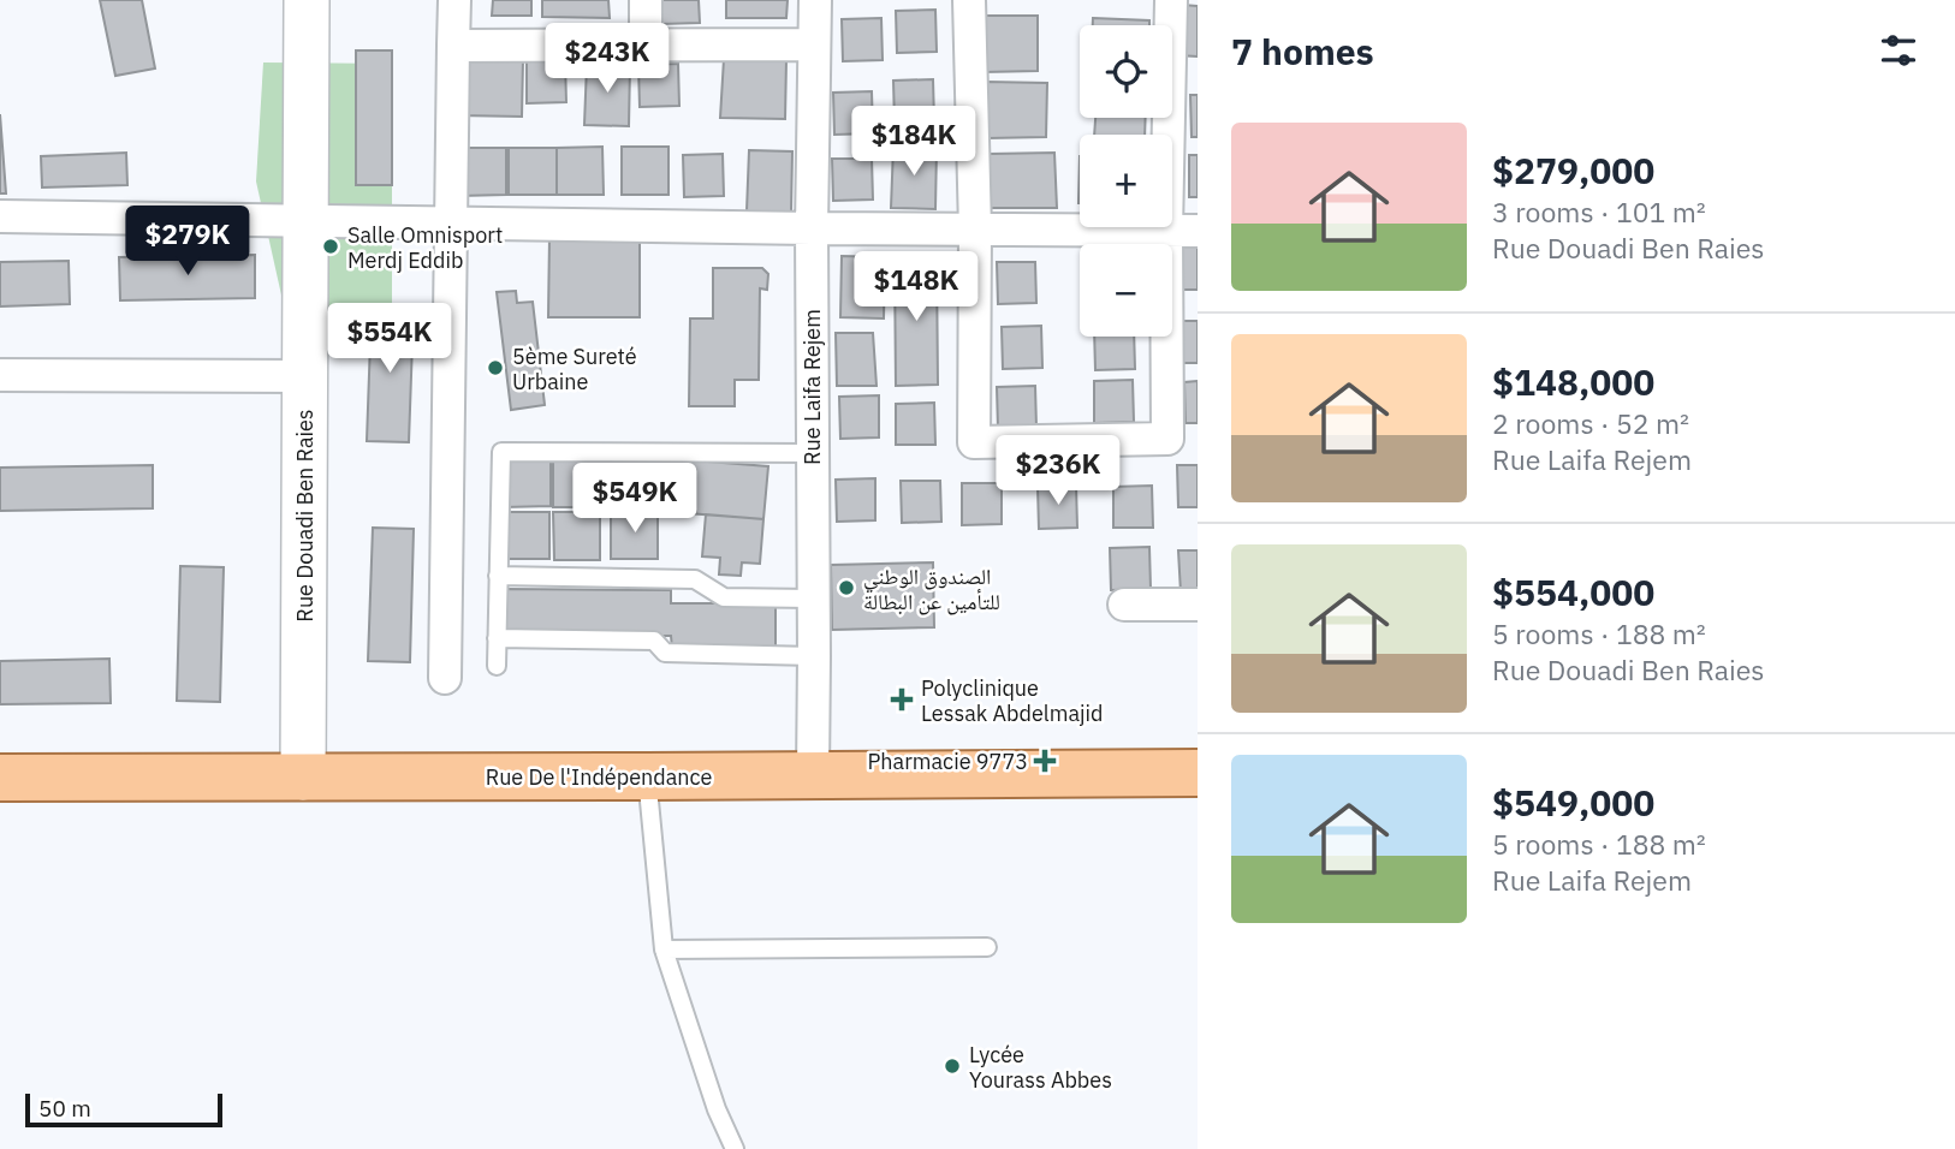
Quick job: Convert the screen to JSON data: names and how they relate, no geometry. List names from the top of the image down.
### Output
{
  "streets": {
    "main road": ["Rue De l'Indépendance"],
    "street": ["Rue Laifa Rejem", "Rue Douadi Ben Raies"]
  },
  "crossings": [
    ["Rue Laifa Rejem", "Rue De l'Indépendance"],
    ["Rue Douadi Ben Raies", "Rue De l'Indépendance"]
  ],
  "places": {
    "other": [
      "Salle Omnisport Merdj Eddib",
      "5ème Sureté Urbaine",
      "الصندوق الوطني للتأمين عن البطالة",
      "Lycée Yourass Abbes"
    ],
    "health": ["Polyclinique Lessak Abdelmajid", "Pharmacie 9773"]
  },
  "scale_bar": "50 m",
  "page": {
    "heading": "7 homes",
    "price": [
      "$243K",
      "$184K",
      "$279K",
      "$148K",
      "$554K",
      "$236K",
      "$549K"
    ],
    "map_buttons": ["+", "−"],
    "list": [
      {
        "name": "$279,000",
        "note": "3 rooms · 101 m² · Rue Douadi Ben Raies"
      },
      {
        "name": "$148,000",
        "note": "2 rooms · 52 m² · Rue Laifa Rejem"
      },
      {
        "name": "$554,000",
        "note": "5 rooms · 188 m² · Rue Douadi Ben Raies"
      },
      {
        "name": "$549,000",
        "note": "5 rooms · 188 m² · Rue Laifa Rejem"
      }
    ],
    "scale": "50 m"
  }
}
